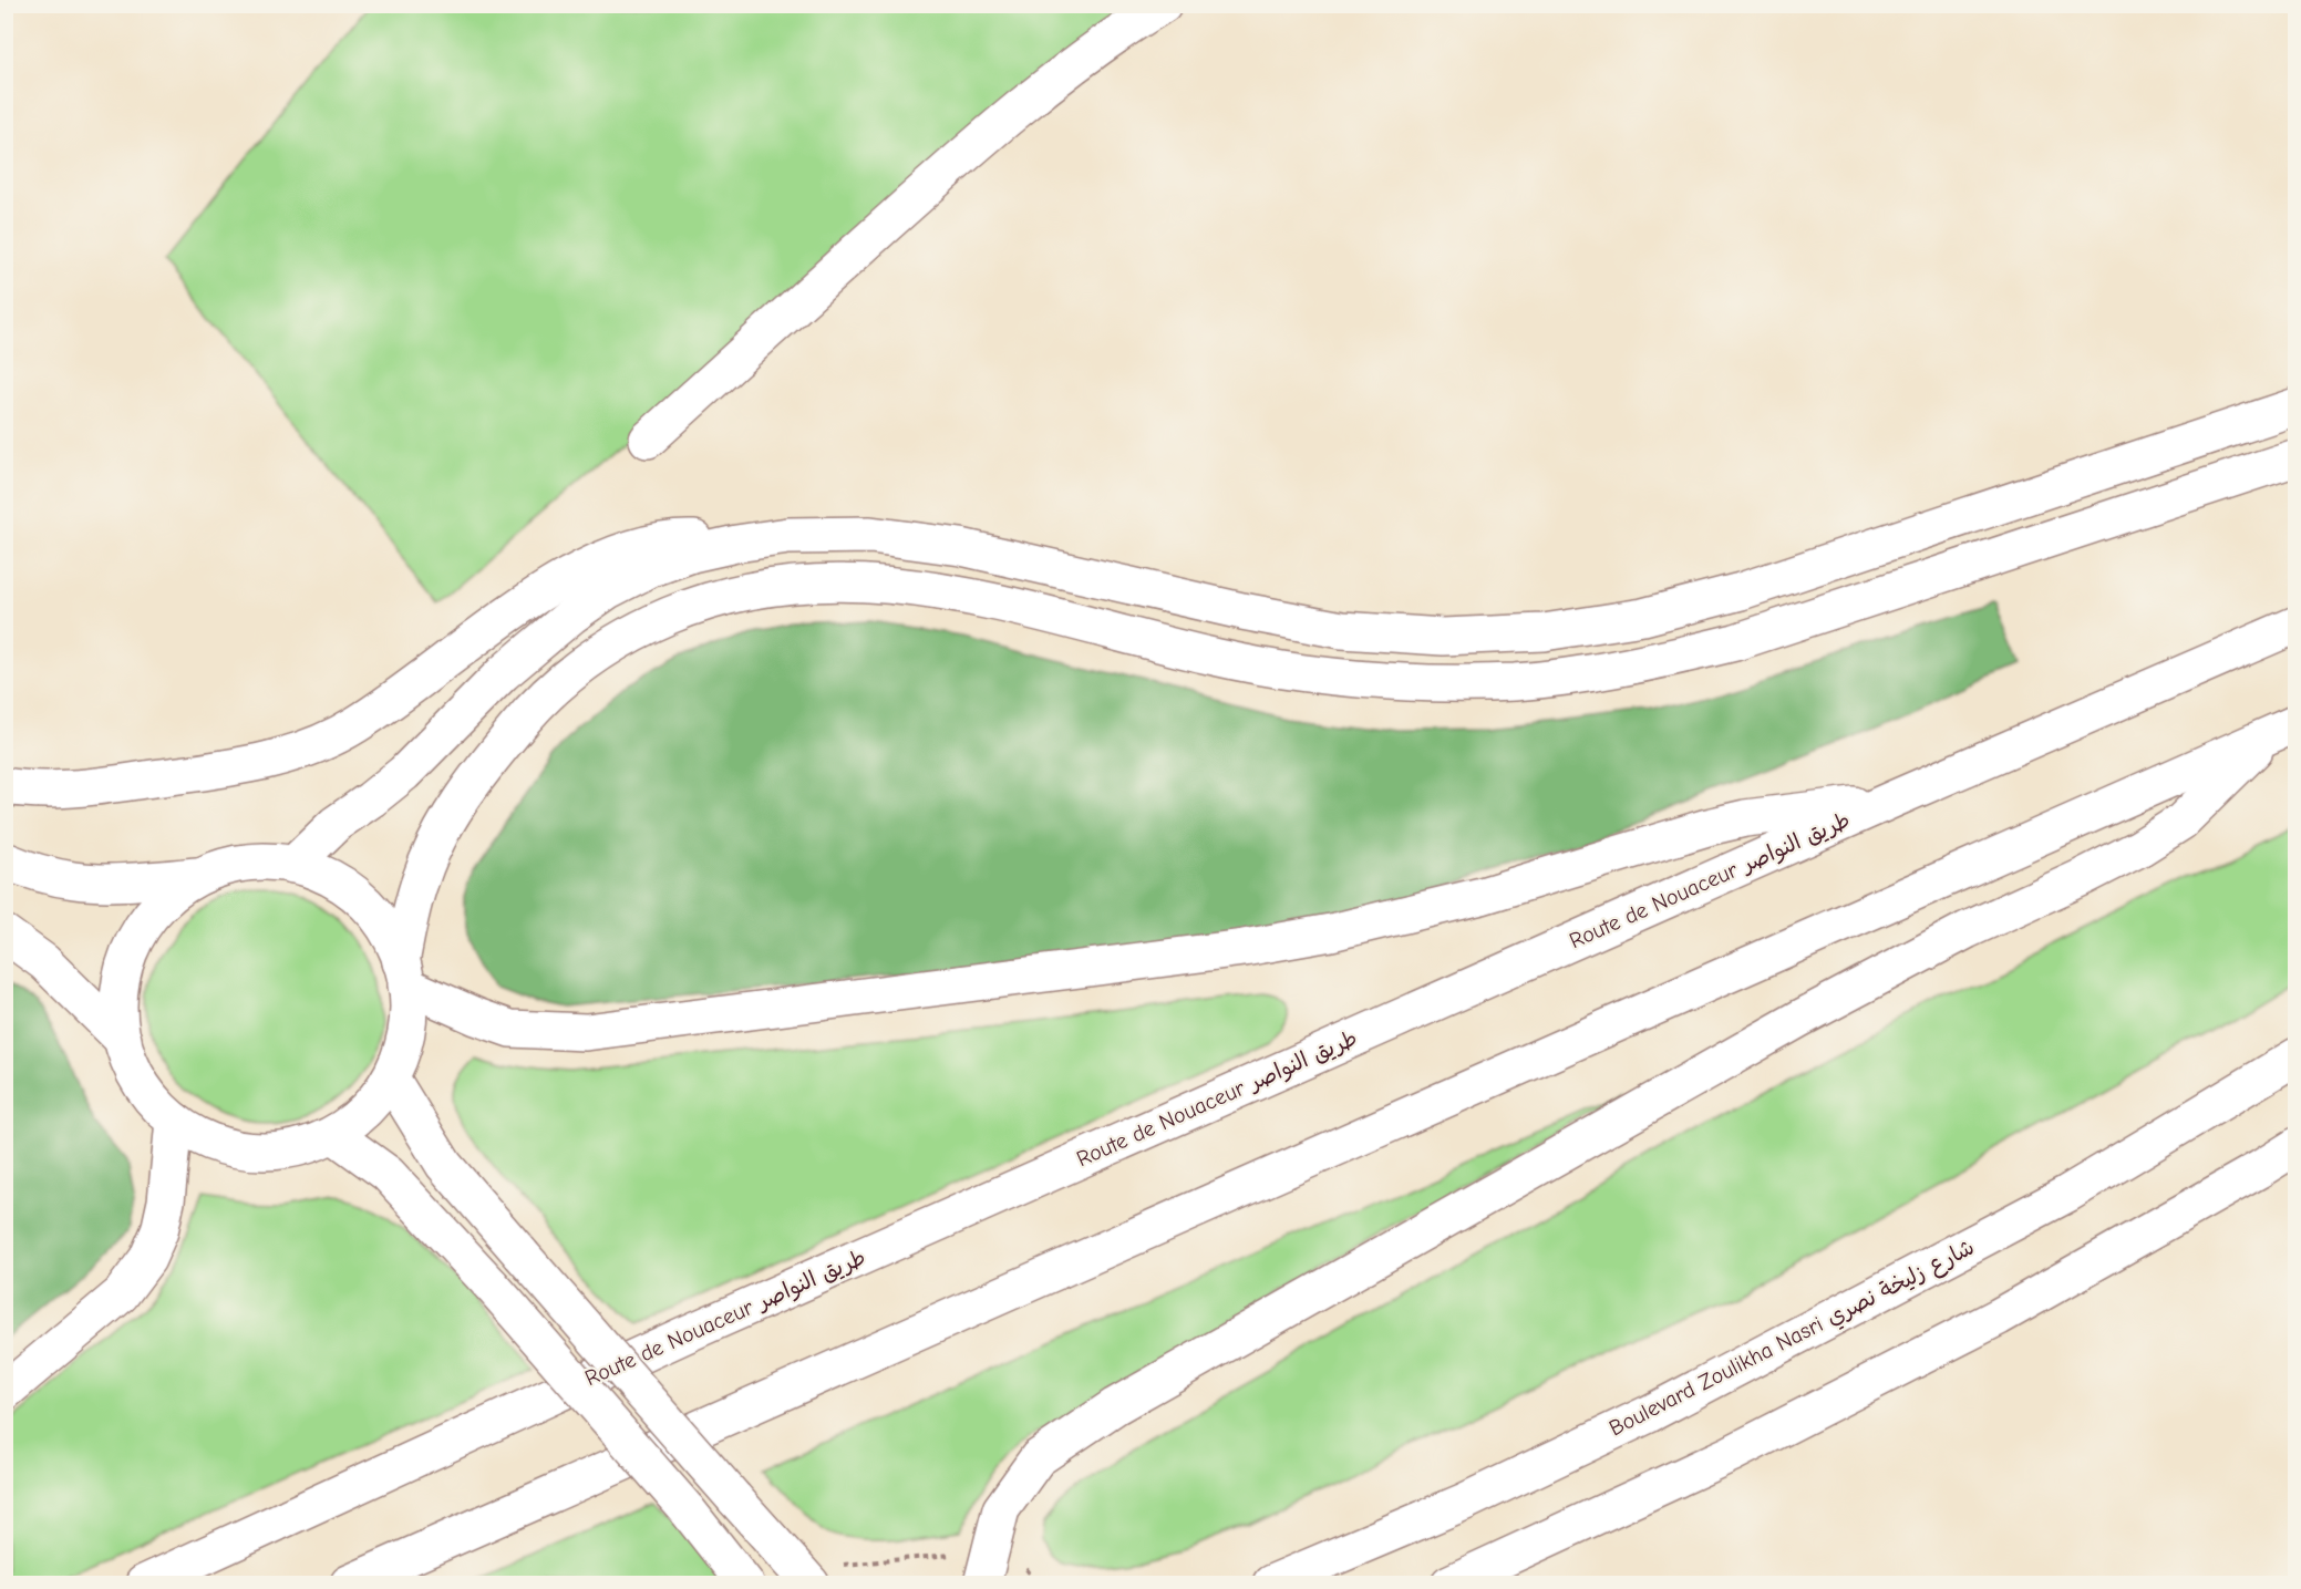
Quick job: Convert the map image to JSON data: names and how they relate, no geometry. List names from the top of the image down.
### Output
{
  "streets": {
    "main road": ["Route de Nouaceur طريق النواصر", "Boulevard Zoulikha Nasri شارع زليخة نصري"]
  }
}
